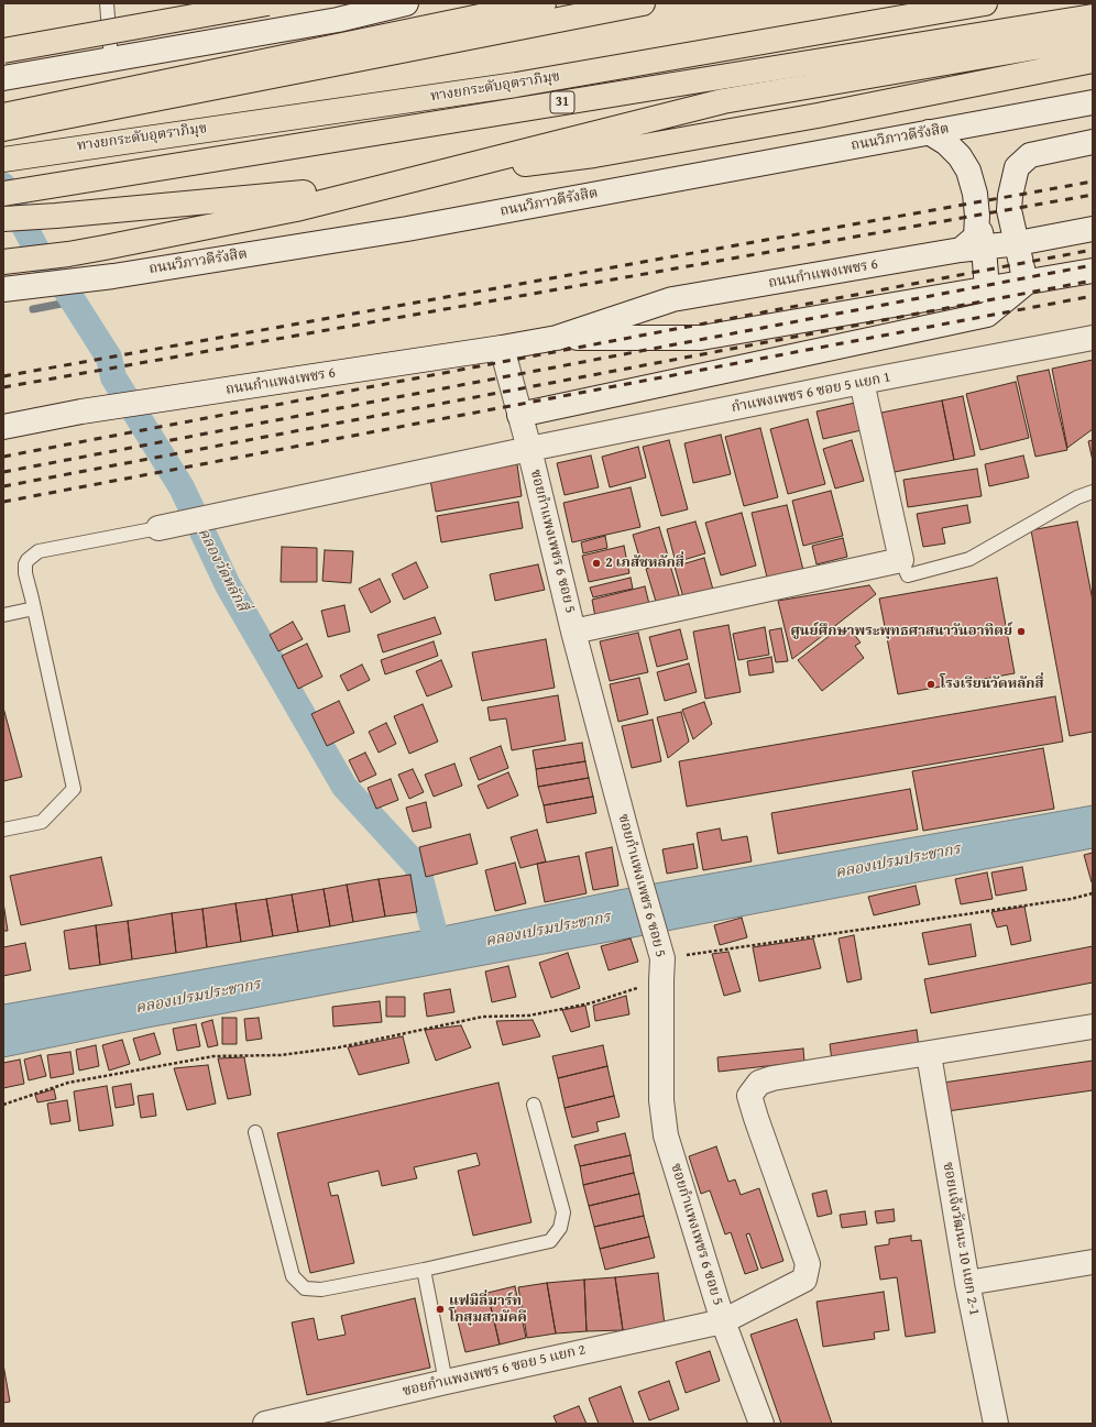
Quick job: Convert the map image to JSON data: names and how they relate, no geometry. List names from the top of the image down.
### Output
{
  "streets": {
    "highway": ["ทางยกระดับอุตราภิมุข", "31"],
    "street": [
      "ถนนวิภาวดีรังสิต",
      "ถนนกำแพงเพชร 6",
      "กำแพงเพชร 6 ซอย 5 แยก 1",
      "ซอยกำแพงเพชร 6 ซอย 5",
      "ซอยแจ้งวัฒนะ 10 แยก 2-1",
      "ซอยกำแพงเพชร 6 ซอย 5 แยก 2"
    ]
  },
  "crossings": [
    ["ถนนกำแพงเพชร 6", "ซอยกำแพงเพชร 6 ซอย 5"],
    ["กำแพงเพชร 6 ซอย 5 แยก 1", "ซอยกำแพงเพชร 6 ซอย 5"],
    ["ซอยกำแพงเพชร 6 ซอย 5", "ซอยกำแพงเพชร 6 ซอย 5 แยก 2"],
    ["ซอยแจ้งวัฒนะ 10 แยก 2-1", "ซอยกำแพงเพชร 6 ซอย 5 แยก 2"]
  ],
  "water": ["คลองวัดหลักสี่", "คลองเปรมประชากร"],
  "places": [
    "2 เภสัชหลักสี่",
    "ศูนย์ศึกษาพระพุทธศาสนาวันอาทิตย์",
    "โรงเรียนวัดหลักสี่",
    "แฟมิลี่มาร์ท โกสุมสามัคคี"
  ]
}
